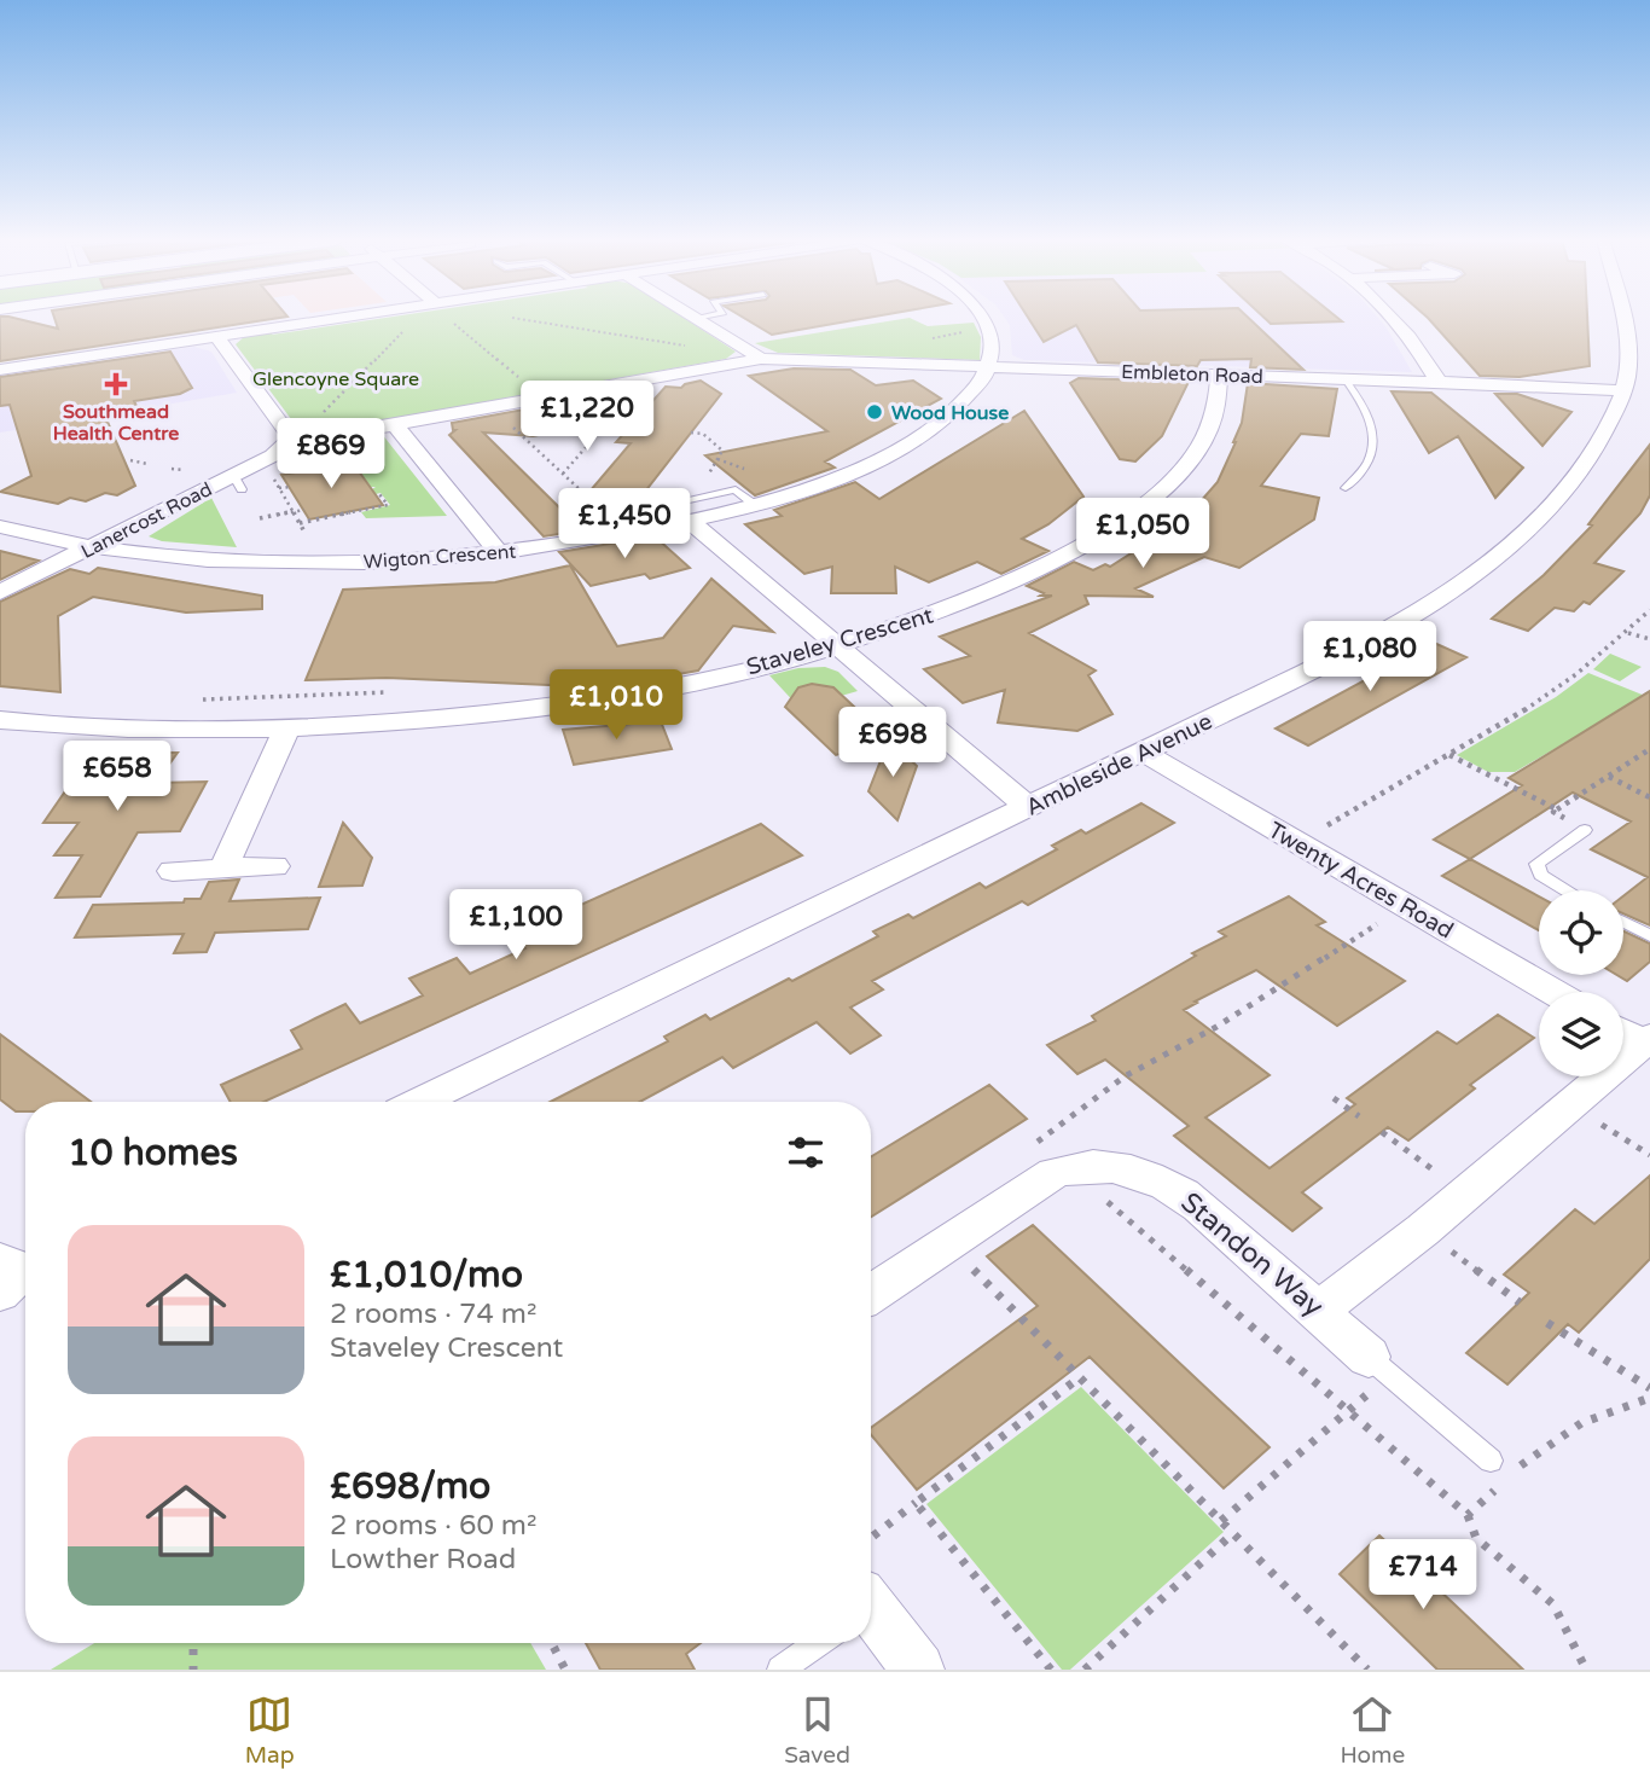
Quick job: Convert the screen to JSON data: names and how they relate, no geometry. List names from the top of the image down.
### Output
{
  "streets": {
    "street": [
      "Embleton Road",
      "Lanercost Road",
      "Wigton Crescent",
      "Staveley Crescent",
      "Ambleside Avenue",
      "Twenty Acres Road",
      "Standon Way"
    ]
  },
  "crossings": [
    ["Embleton Road", "Wigton Crescent"],
    ["Embleton Road", "Staveley Crescent"],
    ["Embleton Road", "Ambleside Avenue"],
    ["Lanercost Road", "Wigton Crescent"],
    ["Ambleside Avenue", "Twenty Acres Road"]
  ],
  "parks": ["Glencoyne Square"],
  "places": {
    "health": ["Southmead Health Centre"],
    "other": ["Wood House"]
  },
  "page": {
    "price": [
      "£1,220",
      "£869",
      "£1,450",
      "£1,050",
      "£1,080",
      "£1,010",
      "£698",
      "£658",
      "£1,100",
      "£714"
    ],
    "heading": "10 homes",
    "list": [
      {
        "name": "£1,010/mo",
        "note": "2 rooms · 74 m² · Staveley Crescent"
      },
      {
        "name": "£698/mo",
        "note": "2 rooms · 60 m² · Lowther Road"
      }
    ],
    "tabs": ["Map", "Saved", "Home"]
  }
}
